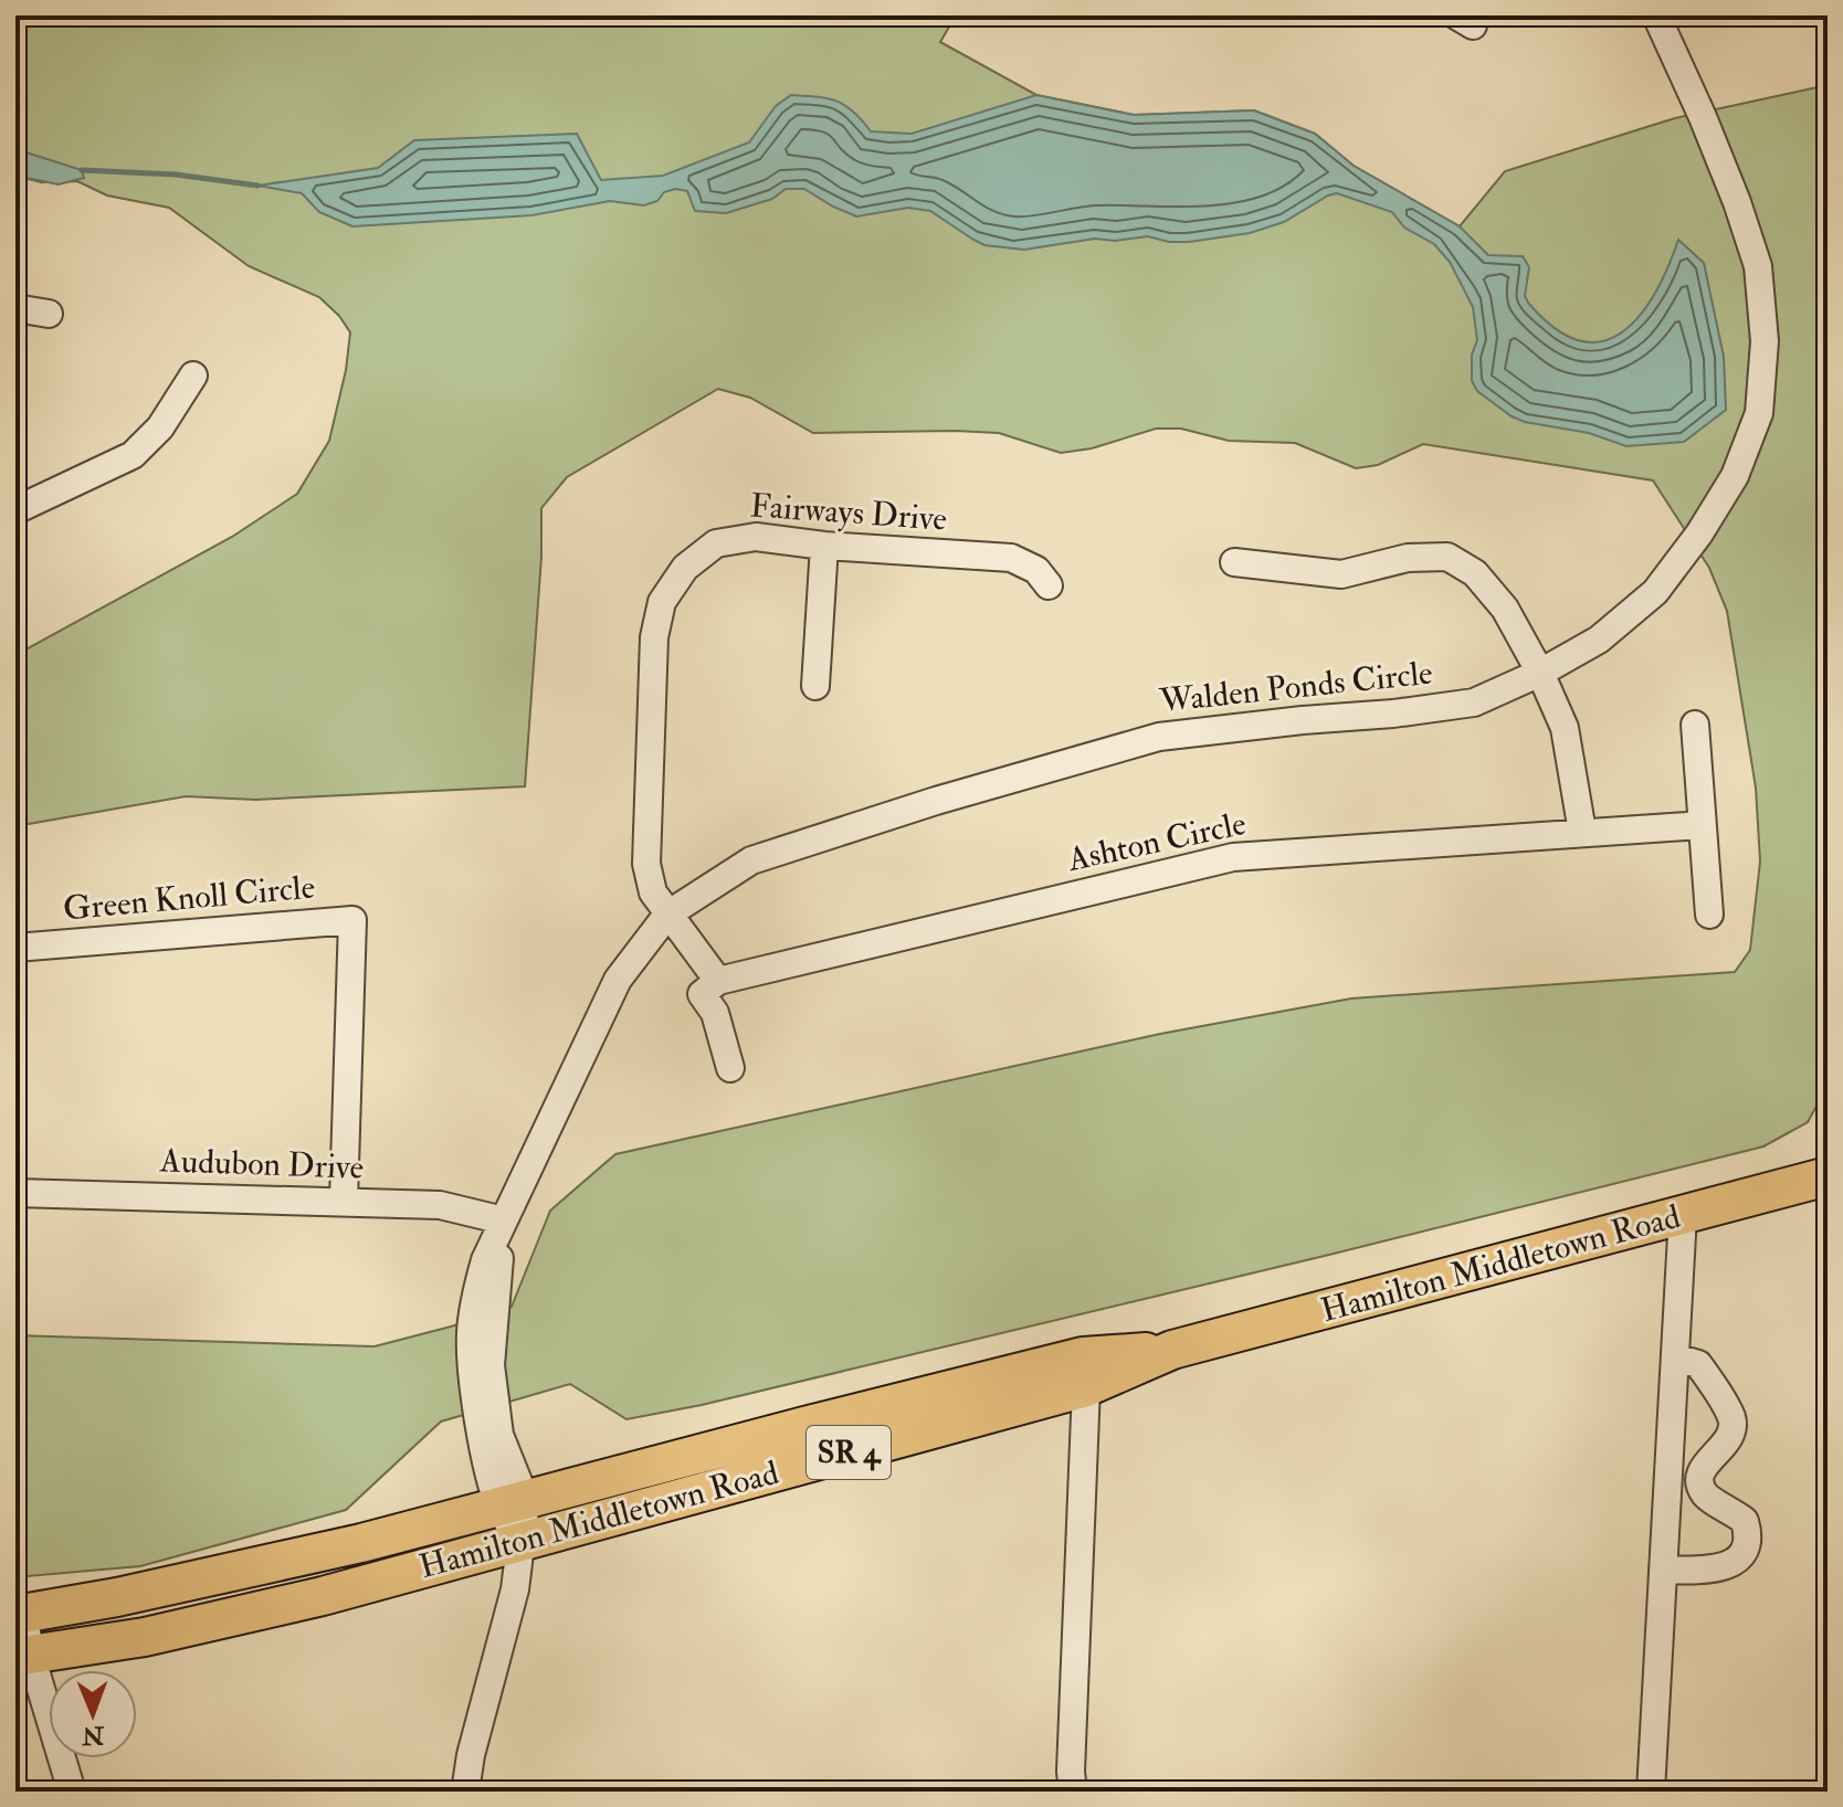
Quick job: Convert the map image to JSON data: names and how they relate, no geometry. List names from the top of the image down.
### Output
{
  "streets": {
    "highway": ["Hamilton Middletown Road", "SR 4"],
    "street": [
      "Fairways Drive",
      "Walden Ponds Circle",
      "Ashton Circle",
      "Green Knoll Circle",
      "Audubon Drive"
    ]
  },
  "crossings": [
    ["Fairways Drive", "Walden Ponds Circle"],
    ["Walden Ponds Circle", "Audubon Drive"],
    ["Walden Ponds Circle", "Hamilton Middletown Road"],
    ["Green Knoll Circle", "Audubon Drive"]
  ],
  "north": "bottom"
}
